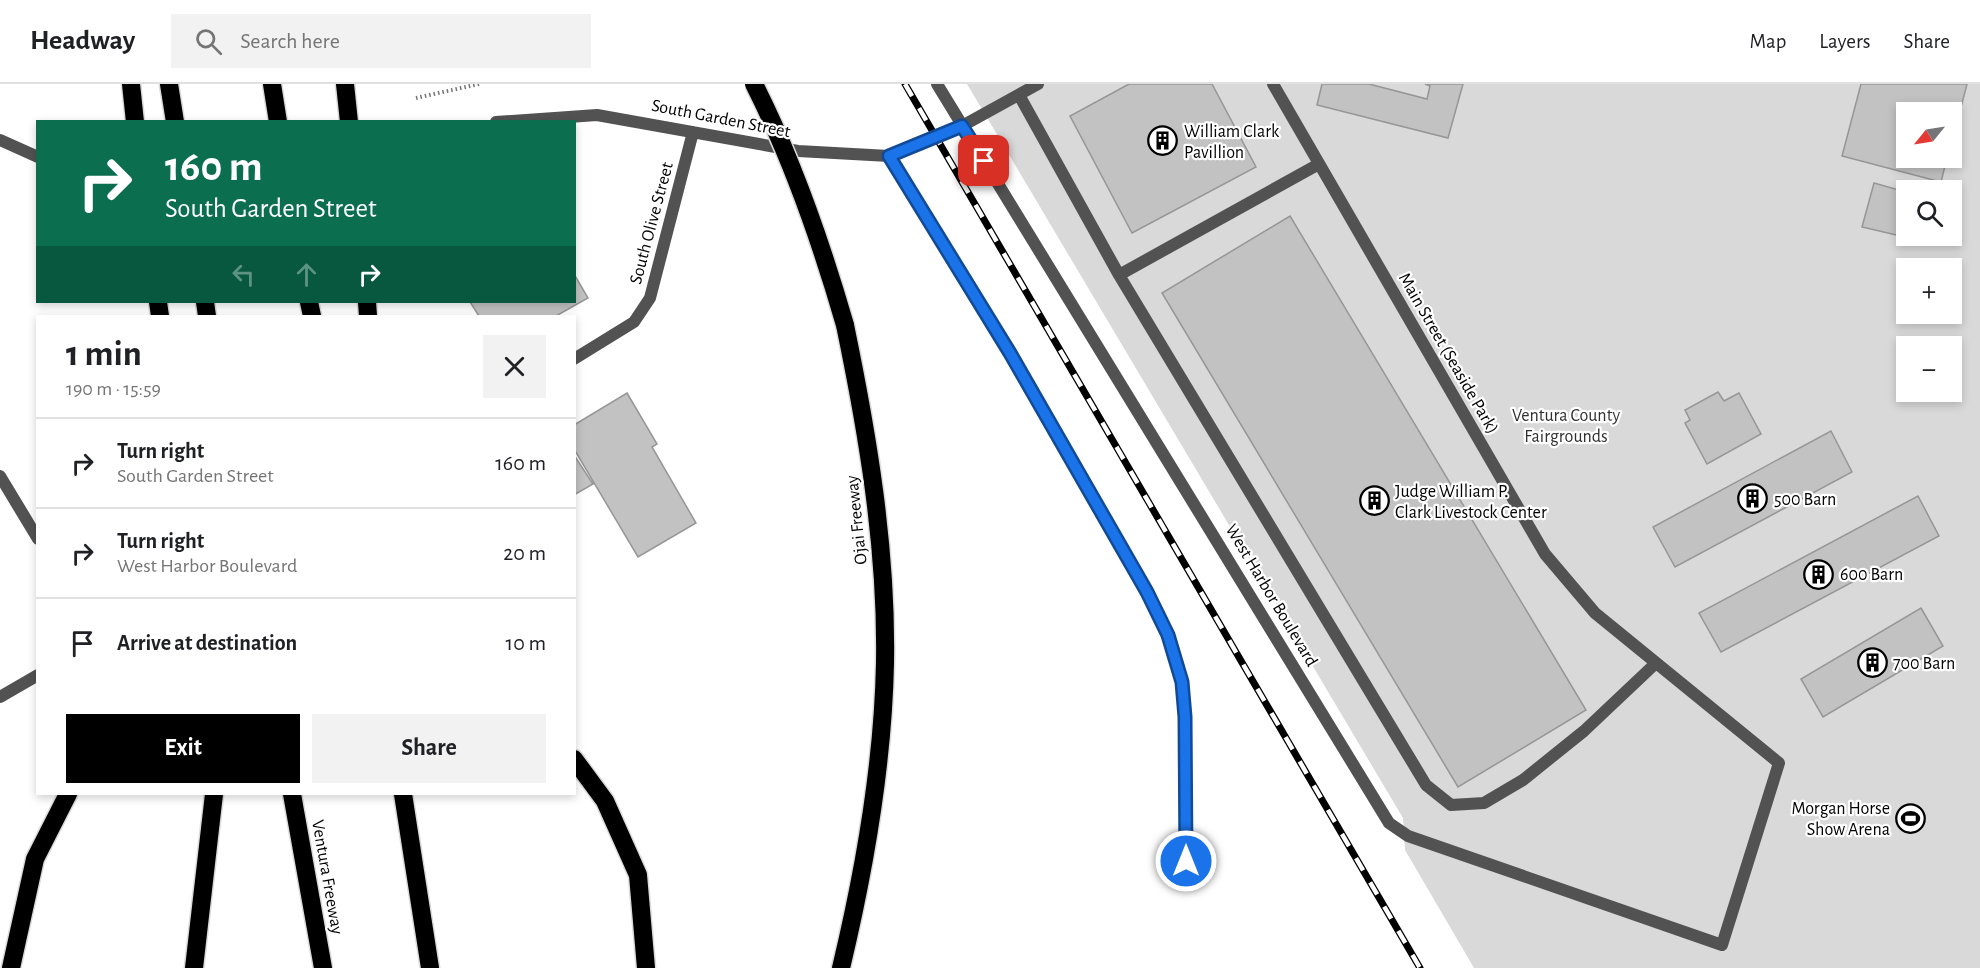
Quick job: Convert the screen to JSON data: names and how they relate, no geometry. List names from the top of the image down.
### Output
{
  "streets": {
    "highway": ["Ojai Freeway", "Ventura Freeway"],
    "street": [
      "South Garden Street",
      "South Olive Street",
      "Main Street (Seaside Park)",
      "West Harbor Boulevard"
    ]
  },
  "crossings": [
    ["South Garden Street", "South Olive Street"],
    ["South Garden Street", "West Harbor Boulevard"],
    ["Main Street (Seaside Park)", "West Harbor Boulevard"]
  ],
  "parks": ["Ventura County Fairgrounds"],
  "places": {
    "building": [
      "William Clark Pavillion",
      "500 Barn",
      "Judge William P. Clark Livestock Center",
      "600 Barn",
      "700 Barn"
    ],
    "sports": ["Morgan Horse Show Arena"]
  },
  "north": "bottom left",
  "page": {
    "header": "Headway",
    "search": "Search here",
    "nav": ["Map", "Layers", "Share"],
    "map_buttons": ["+", "−"],
    "turn": ["160 m", "South Garden Street"],
    "heading": ["1 min", "190 m · 15:59"],
    "list": [
      {
        "name": "Turn right",
        "note": "South Garden Street",
        "value": "160 m"
      },
      {
        "name": "Turn right",
        "note": "West Harbor Boulevard",
        "value": "20 m"
      },
      {
        "name": "Arrive at destination",
        "value": "10 m"
      }
    ],
    "buttons": ["Exit", "Share"]
  }
}
